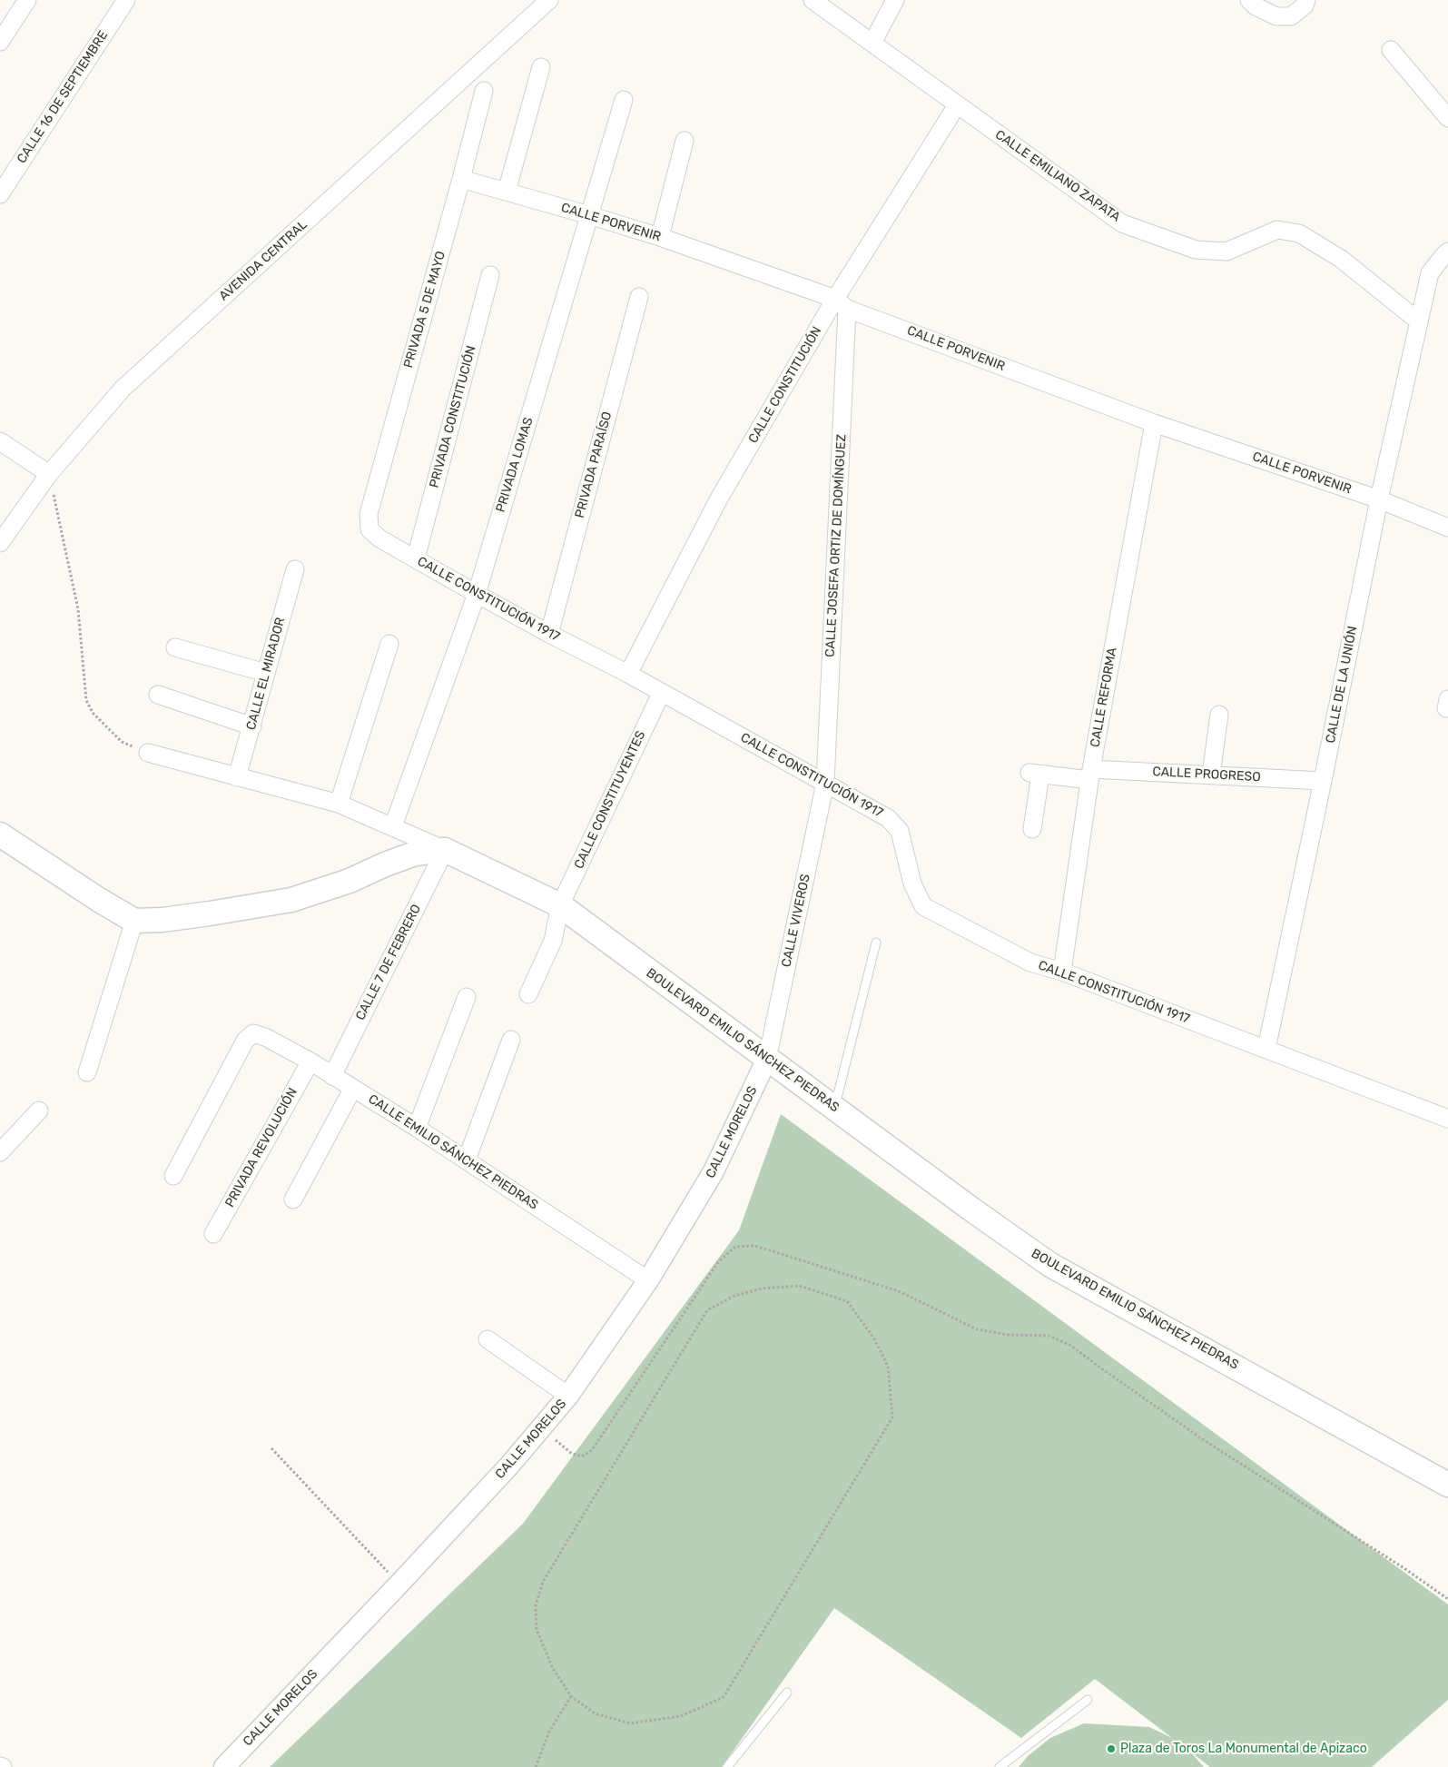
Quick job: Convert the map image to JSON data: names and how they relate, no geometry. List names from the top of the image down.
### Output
{
  "streets": {
    "main road": ["BOULEVARD EMILIO SÁNCHEZ PIEDRAS"],
    "street": [
      "CALLE 16 DE SEPTIEMBRE",
      "CALLE EMILIANO ZAPATA",
      "CALLE PORVENIR",
      "AVENIDA CENTRAL",
      "PRIVADA 5 DE MAYO",
      "CALLE CONSTITUCIÓN",
      "PRIVADA CONSTITUCIÓN",
      "PRIVADA LOMAS",
      "PRIVADA PARAÍSO",
      "CALLE JOSEFA ORTIZ DE DOMÍNGUEZ",
      "CALLE CONSTITUCIÓN 1917",
      "CALLE EL MIRADOR",
      "CALLE DE LA UNIÓN",
      "CALLE REFORMA",
      "CALLE PROGRESO",
      "CALLE CONSTITUYENTES",
      "CALLE VIVEROS",
      "CALLE 7 DE FEBRERO",
      "CALLE MORELOS",
      "PRIVADA REVOLUCIÓN",
      "CALLE EMILIO SÁNCHEZ PIEDRAS"
    ]
  },
  "crossings": [
    ["CALLE EMILIANO ZAPATA", "CALLE CONSTITUCIÓN"],
    ["CALLE EMILIANO ZAPATA", "CALLE DE LA UNIÓN"],
    ["CALLE PORVENIR", "PRIVADA 5 DE MAYO"],
    ["CALLE PORVENIR", "CALLE CONSTITUCIÓN"],
    ["CALLE PORVENIR", "PRIVADA LOMAS"],
    ["CALLE PORVENIR", "CALLE JOSEFA ORTIZ DE DOMÍNGUEZ"],
    ["CALLE PORVENIR", "CALLE DE LA UNIÓN"],
    ["CALLE PORVENIR", "CALLE REFORMA"],
    ["PRIVADA 5 DE MAYO", "CALLE CONSTITUCIÓN 1917"],
    ["CALLE CONSTITUCIÓN", "CALLE JOSEFA ORTIZ DE DOMÍNGUEZ"],
    ["CALLE CONSTITUCIÓN", "CALLE CONSTITUCIÓN 1917"],
    ["PRIVADA CONSTITUCIÓN", "CALLE CONSTITUCIÓN 1917"],
    ["PRIVADA LOMAS", "CALLE CONSTITUCIÓN 1917"],
    ["PRIVADA PARAÍSO", "CALLE CONSTITUCIÓN 1917"],
    ["CALLE JOSEFA ORTIZ DE DOMÍNGUEZ", "CALLE CONSTITUCIÓN 1917"],
    ["CALLE JOSEFA ORTIZ DE DOMÍNGUEZ", "CALLE VIVEROS"],
    ["CALLE CONSTITUCIÓN 1917", "CALLE DE LA UNIÓN"],
    ["CALLE CONSTITUCIÓN 1917", "CALLE REFORMA"],
    ["CALLE CONSTITUCIÓN 1917", "CALLE CONSTITUYENTES"],
    ["CALLE CONSTITUCIÓN 1917", "CALLE VIVEROS"],
    ["CALLE DE LA UNIÓN", "CALLE PROGRESO"],
    ["CALLE REFORMA", "CALLE PROGRESO"],
    ["CALLE CONSTITUYENTES", "BOULEVARD EMILIO SÁNCHEZ PIEDRAS"],
    ["CALLE VIVEROS", "BOULEVARD EMILIO SÁNCHEZ PIEDRAS"],
    ["CALLE VIVEROS", "CALLE MORELOS"],
    ["CALLE 7 DE FEBRERO", "BOULEVARD EMILIO SÁNCHEZ PIEDRAS"],
    ["CALLE 7 DE FEBRERO", "CALLE EMILIO SÁNCHEZ PIEDRAS"],
    ["BOULEVARD EMILIO SÁNCHEZ PIEDRAS", "CALLE MORELOS"],
    ["CALLE MORELOS", "CALLE EMILIO SÁNCHEZ PIEDRAS"],
    ["PRIVADA REVOLUCIÓN", "CALLE EMILIO SÁNCHEZ PIEDRAS"]
  ],
  "places": ["Plaza de Toros La Monumental de Apizaco"]
}
